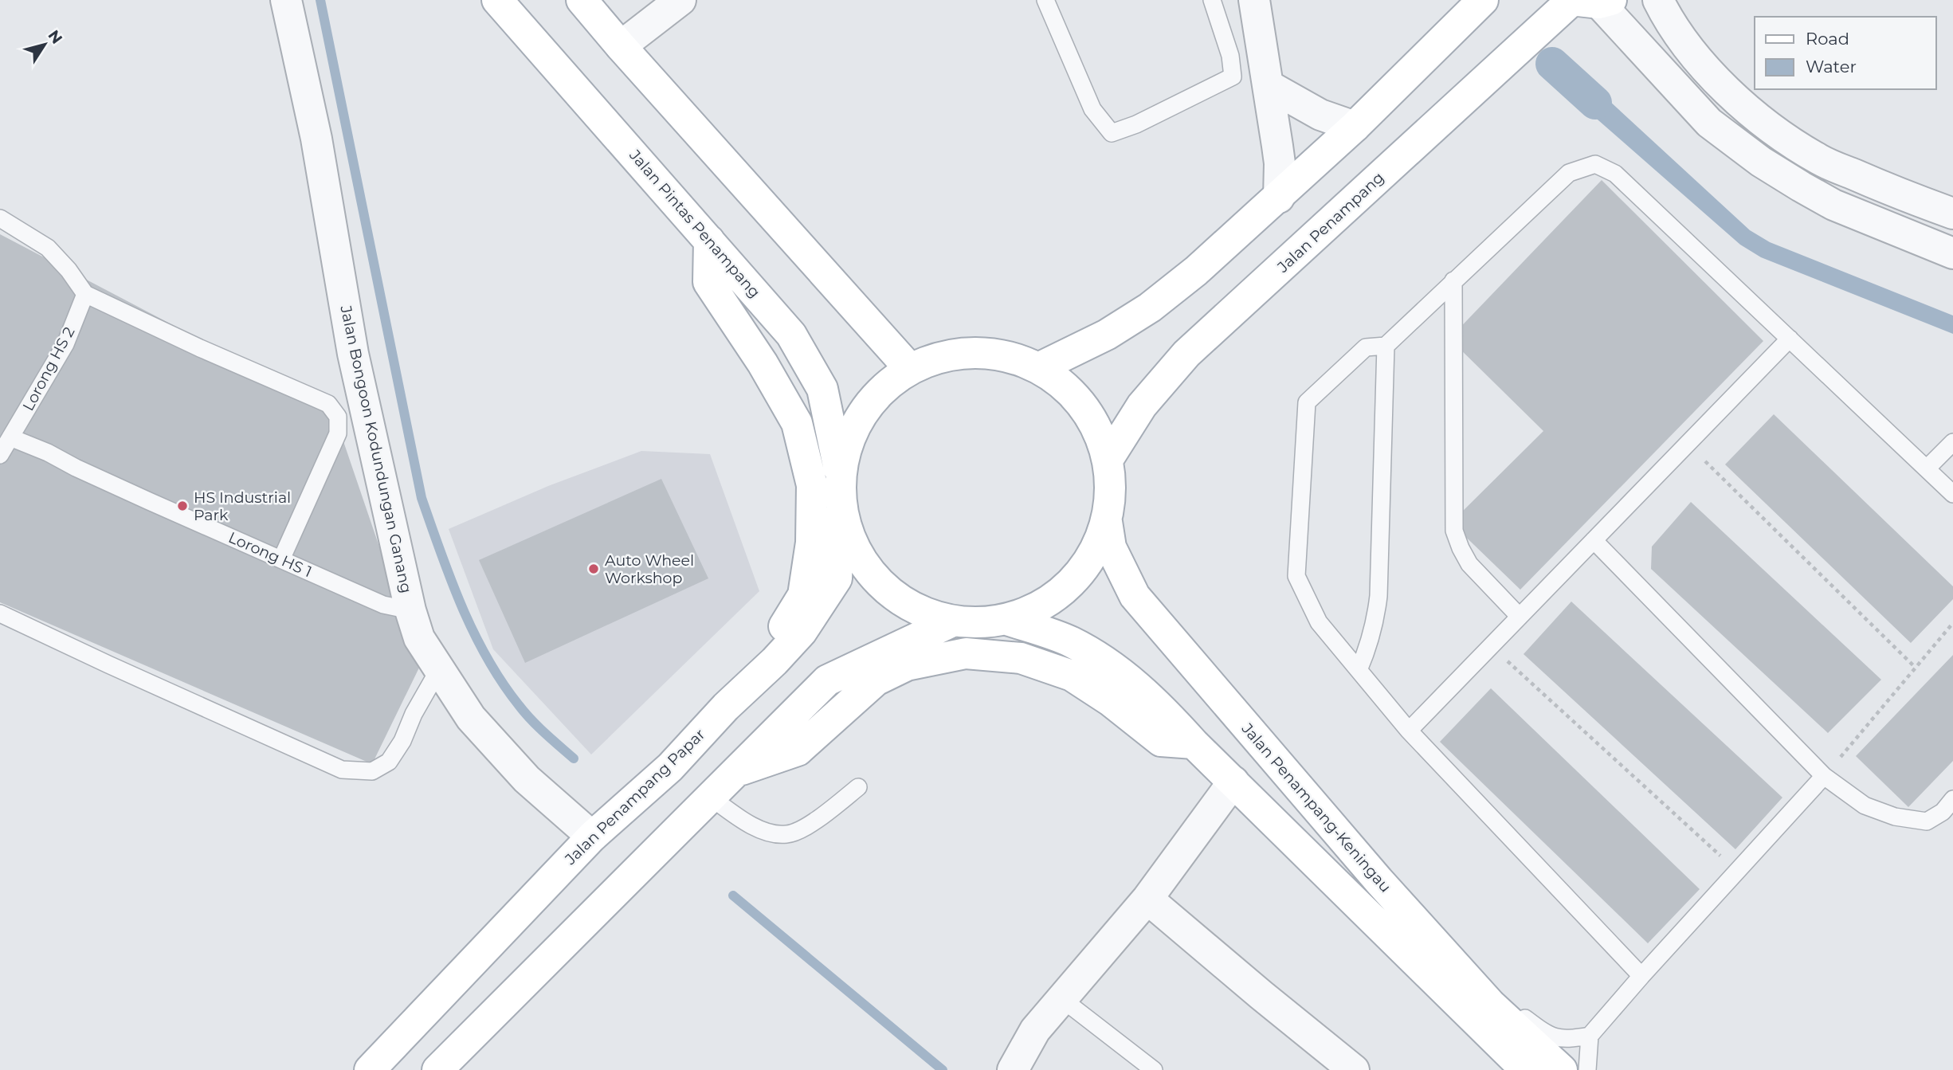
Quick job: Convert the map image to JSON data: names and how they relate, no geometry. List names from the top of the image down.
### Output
{
  "streets": {
    "main road": [
      "Jalan Penampang",
      "Jalan Pintas Penampang",
      "Jalan Penampang Papar",
      "Jalan Penampang-Keningau"
    ],
    "street": ["Jalan Bongoon Kodundungan Ganang"],
    "lane": ["Lorong HS 2", "Lorong HS 1"]
  },
  "crossings": [
    ["Jalan Pintas Penampang", "Jalan Penampang Papar"],
    ["Lorong HS 2", "Lorong HS 1"],
    ["Jalan Bongoon Kodundungan Ganang", "Lorong HS 1"],
    ["Jalan Bongoon Kodundungan Ganang", "Jalan Penampang Papar"]
  ],
  "places": ["HS Industrial Park", "Auto Wheel Workshop"],
  "legend": ["Road", "Water"],
  "north": "top right"
}
